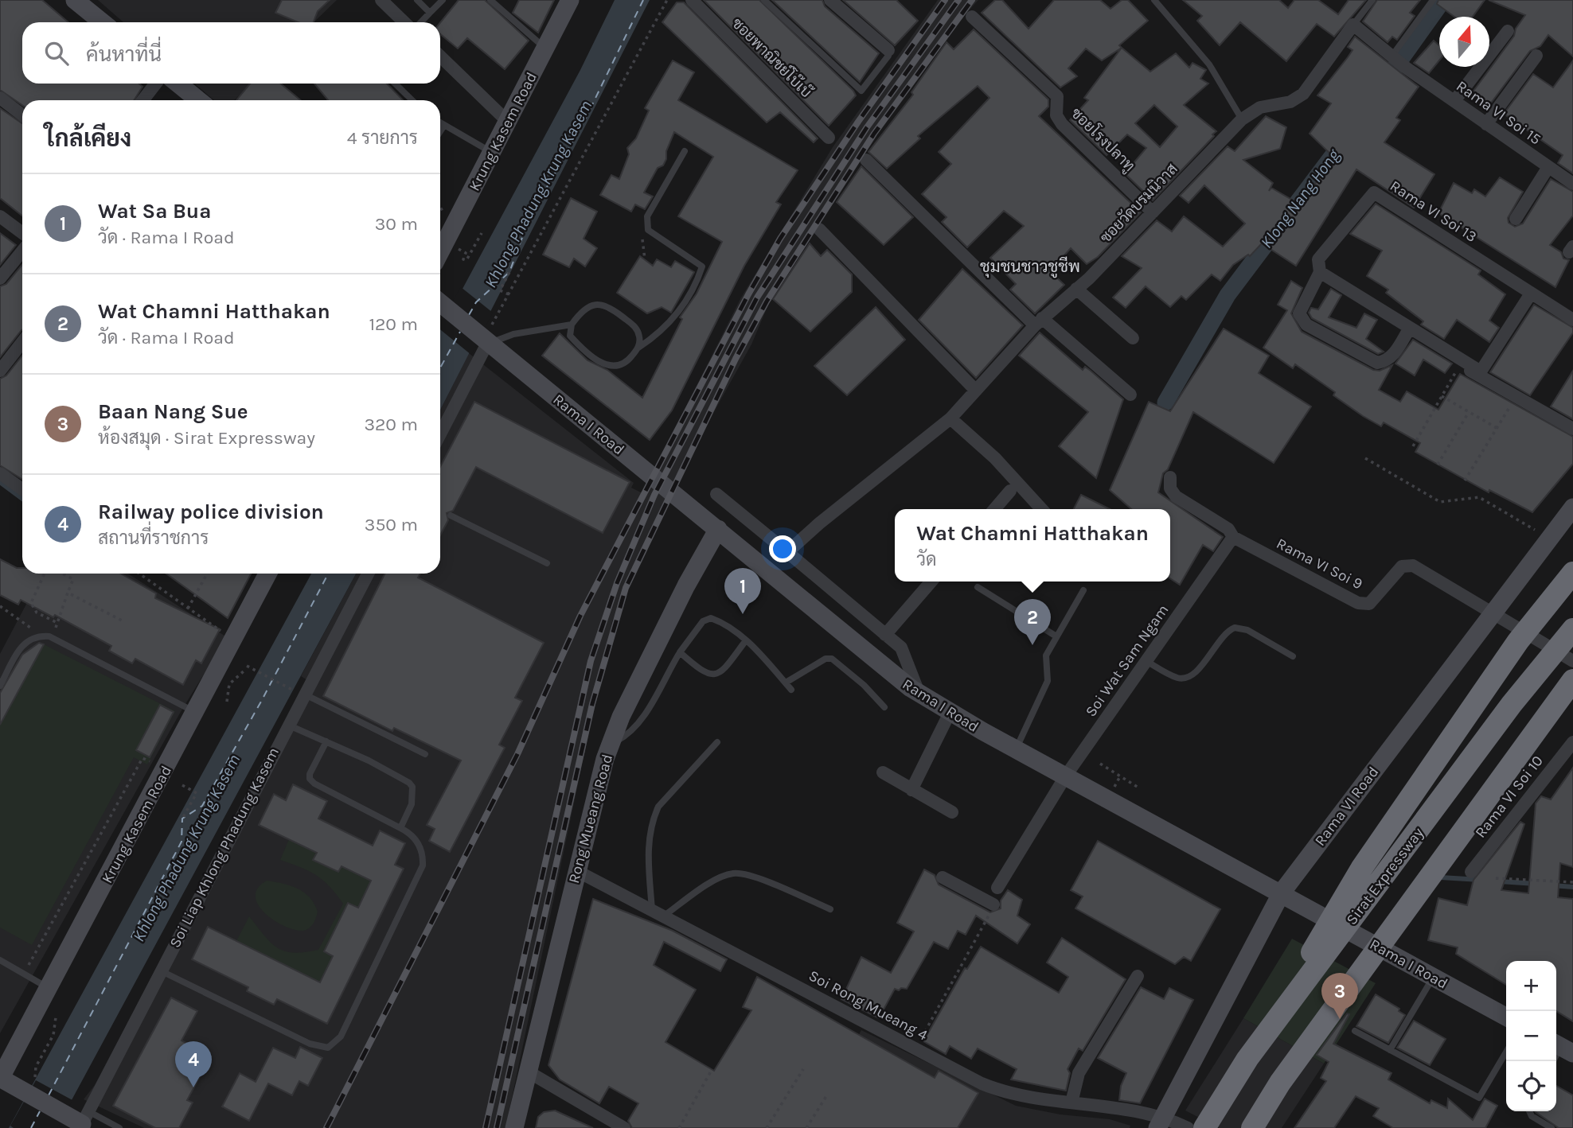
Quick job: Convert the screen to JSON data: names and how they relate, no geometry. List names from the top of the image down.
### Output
{
  "streets": {
    "highway": ["Sirat Expressway"],
    "main road": [
      "Krung Kasem Road",
      "Rama I Road",
      "Rama VI Road",
      "Rong Mueang Road"
    ],
    "street": [
      "ซอยพาณิชย์โบ๊เบ๊",
      "Rama VI Soi 15",
      "ซอยโรงปลาทู",
      "ซอยวัดบรมนิวาส",
      "Rama VI Soi 13",
      "Rama VI Soi 9",
      "Soi Wat Sam Ngam",
      "Rama VI Soi 10",
      "Soi Liap Khlong Phadung Kasem",
      "Soi Rong Mueang 4"
    ]
  },
  "crossings": [
    ["Rama VI Soi 15", "ซอยวัดบรมนิวาส"],
    ["ซอยโรงปลาทู", "ซอยวัดบรมนิวาส"],
    ["Rama I Road", "Soi Wat Sam Ngam"],
    ["Rama I Road", "Rama VI Road"],
    ["Rama I Road", "Rong Mueang Road"],
    ["Rama VI Soi 9", "Soi Wat Sam Ngam"],
    ["Rama VI Soi 9", "Rama VI Road"],
    ["Rama VI Road", "Soi Rong Mueang 4"],
    ["Rong Mueang Road", "Soi Rong Mueang 4"]
  ],
  "districts": ["ชุมชนชาวชูชีพ"],
  "water": ["Khlong Phadung Krung Kasem", "Klong Nang Hong"],
  "north": "top",
  "page": {
    "search": "ค้นหาที่นี่",
    "heading": ["ใกล้เคียง", "4 รายการ"],
    "list": [
      {
        "mark": "1",
        "name": "Wat Sa Bua",
        "note": "วัด · Rama I Road",
        "value": "30 m"
      },
      {
        "mark": "2",
        "name": "Wat Chamni Hatthakan",
        "note": "วัด · Rama I Road",
        "value": "120 m"
      },
      {
        "mark": "3",
        "name": "Baan Nang Sue",
        "note": "ห้องสมุด · Sirat Expressway",
        "value": "320 m"
      },
      {
        "mark": "4",
        "name": "Railway police division",
        "note": "สถานที่ราชการ",
        "value": "350 m"
      }
    ],
    "popup": ["Wat Chamni Hatthakan", "วัด"],
    "pins": [
      "1",
      "2",
      "3",
      "4"
    ],
    "map_buttons": ["+", "−"]
  }
}
